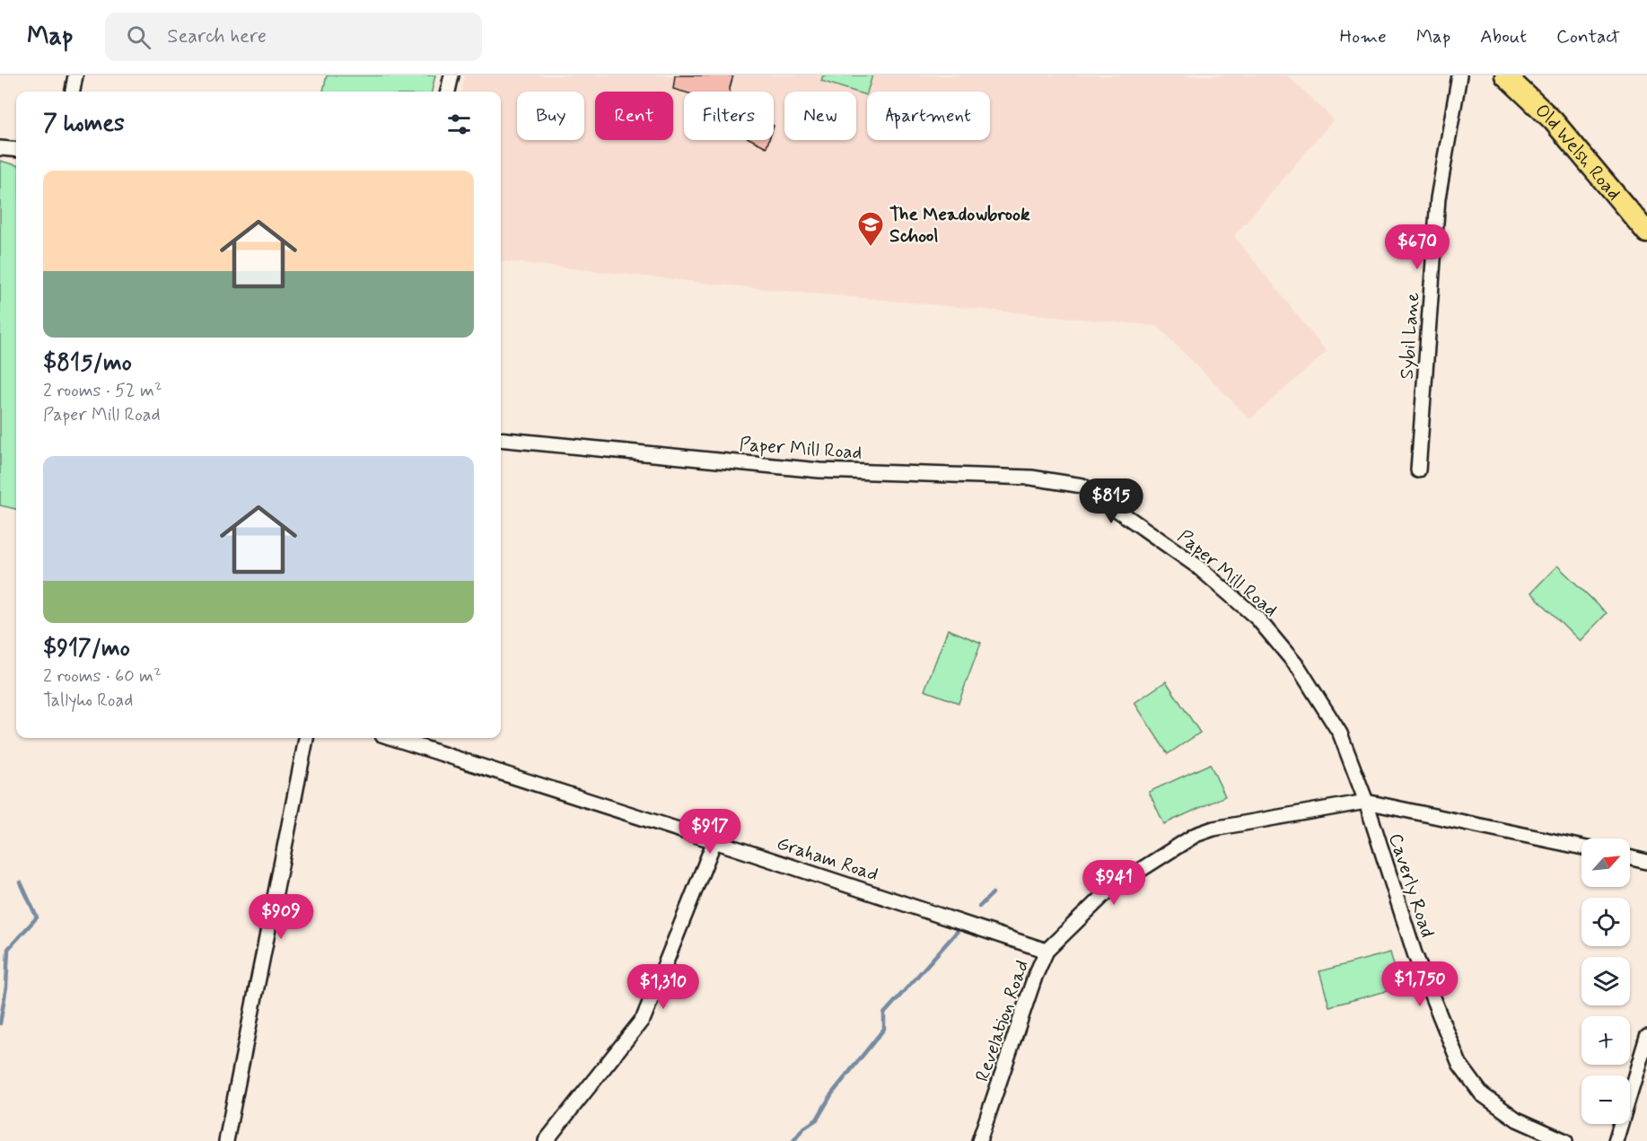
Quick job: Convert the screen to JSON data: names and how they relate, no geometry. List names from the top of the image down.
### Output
{
  "streets": {
    "main road": ["Old Welsh Road"],
    "street": [
      "Sybil Lane",
      "Paper Mill Road",
      "Graham Road",
      "Caverly Road",
      "Revelation Road"
    ]
  },
  "crossings": [
    ["Paper Mill Road", "Caverly Road"],
    ["Paper Mill Road", "Revelation Road"],
    ["Graham Road", "Revelation Road"],
    ["Caverly Road", "Revelation Road"]
  ],
  "places": {
    "school or university": ["The Meadowbrook School"]
  },
  "north": "top right",
  "page": {
    "header": "Map",
    "search": "Search here",
    "nav": [
      "Home",
      "Map",
      "About",
      "Contact"
    ],
    "chip": [
      "Buy",
      "Rent",
      "Filters",
      "New",
      "Apartment"
    ],
    "heading": "7 homes",
    "list": [
      {
        "name": "$815/mo",
        "note": "2 rooms · 52 m² · Paper Mill Road"
      },
      {
        "name": "$917/mo",
        "note": "2 rooms · 60 m² · Tallyho Road"
      }
    ],
    "price": [
      "$670",
      "$815",
      "$917",
      "$941",
      "$909",
      "$1,750",
      "$1,310"
    ],
    "map_buttons": ["+", "−"]
  }
}
